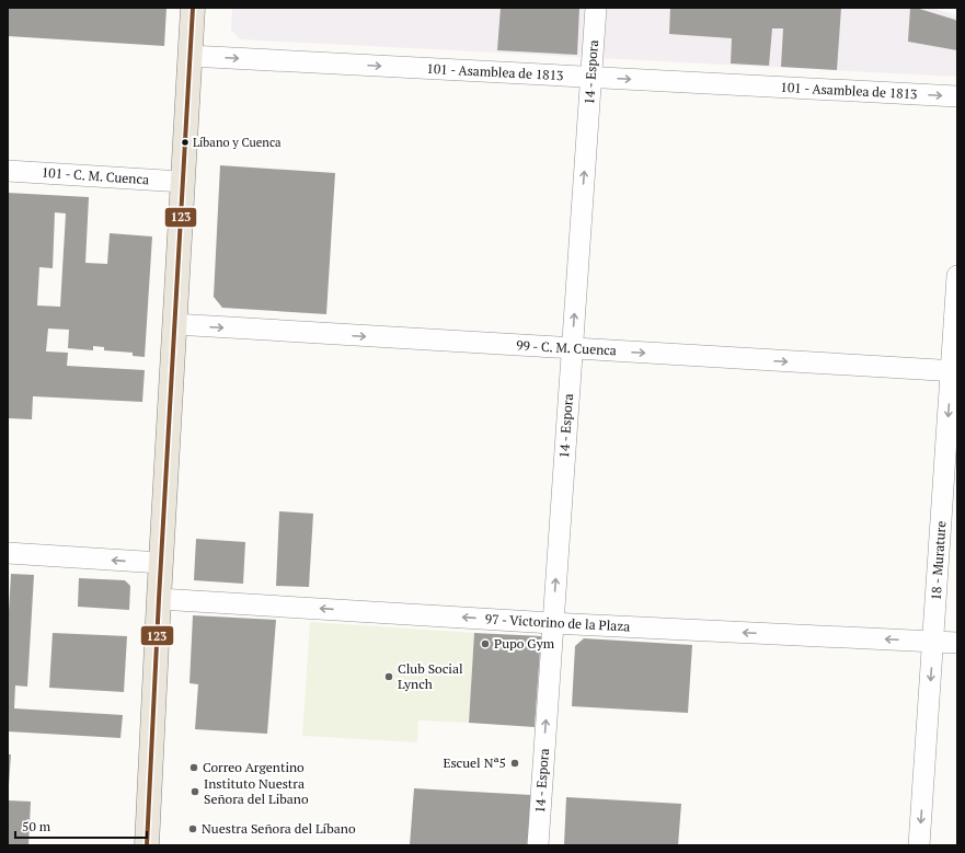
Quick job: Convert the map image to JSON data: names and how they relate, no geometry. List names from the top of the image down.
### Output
{
  "streets": {
    "street": [
      "101 - Asamblea de 1813",
      "14 - Espora",
      "101 - C. M. Cuenca",
      "99 - C. M. Cuenca",
      "18 - Murature",
      "97 - Victorino de la Plaza"
    ]
  },
  "crossings": [
    ["101 - Asamblea de 1813", "14 - Espora"],
    ["14 - Espora", "99 - C. M. Cuenca"],
    ["14 - Espora", "97 - Victorino de la Plaza"],
    ["99 - C. M. Cuenca", "18 - Murature"],
    ["18 - Murature", "97 - Victorino de la Plaza"]
  ],
  "one_way": [
    "101 - Asamblea de 1813",
    "14 - Espora",
    "99 - C. M. Cuenca",
    "18 - Murature",
    "97 - Victorino de la Plaza"
  ],
  "places": [
    "Líbano y Cuenca",
    "Pupo Gym",
    "Club Social Lynch",
    "Escuel Nª5",
    "Correo Argentino",
    "Instituto Nuestra Señora del Libano",
    "Nuestra Señora del Líbano"
  ],
  "lines": ["transit line 123"],
  "scale_bar": "50 m"
}
